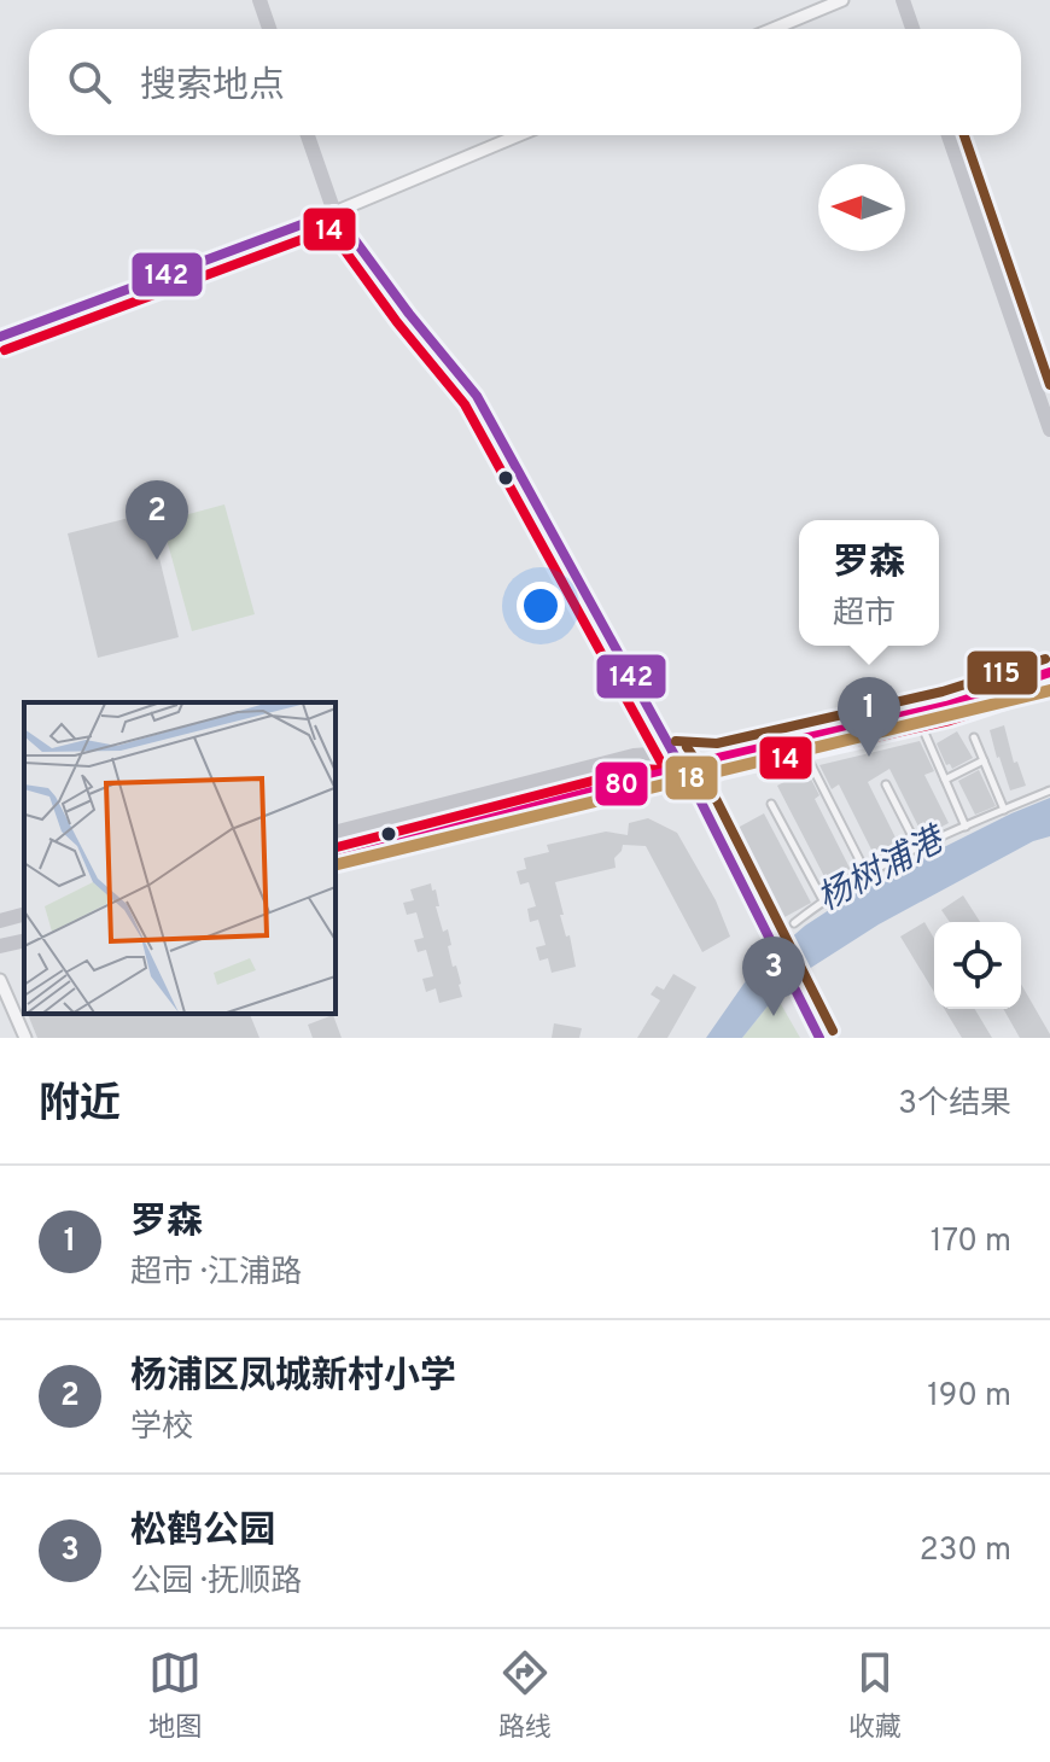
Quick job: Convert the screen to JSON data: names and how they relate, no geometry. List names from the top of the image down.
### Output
{
  "water": ["杨树浦港"],
  "lines": [
    "transit line 115",
    "transit line 142",
    "transit line 14",
    "transit line 80",
    "transit line 18"
  ],
  "north": "left",
  "page": {
    "search": "搜索地点",
    "pins": ["2", "1", "3"],
    "popup": ["罗森", "超市"],
    "heading": ["附近", "3个结果"],
    "list": [
      {
        "mark": "1",
        "name": "罗森",
        "note": "超市 · 江浦路",
        "value": "170 m"
      },
      {
        "mark": "2",
        "name": "杨浦区凤城新村小学",
        "note": "学校",
        "value": "190 m"
      },
      {
        "mark": "3",
        "name": "松鹤公园",
        "note": "公园 · 抚顺路",
        "value": "230 m"
      }
    ],
    "nav": ["地图", "路线", "收藏"]
  }
}
